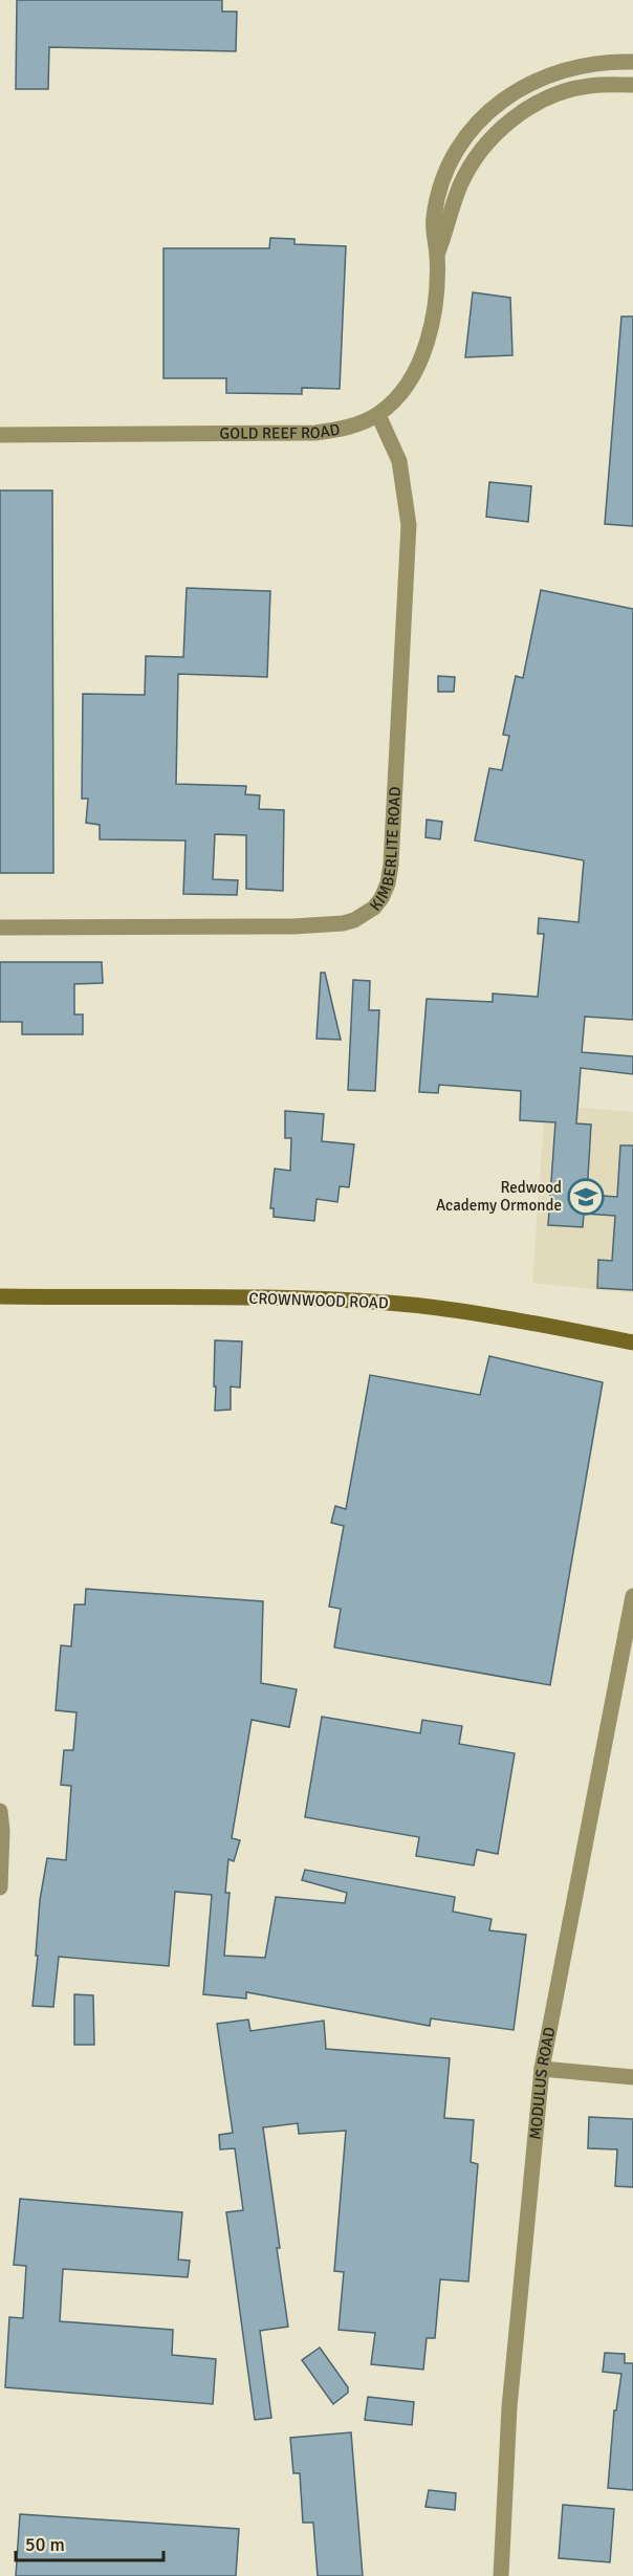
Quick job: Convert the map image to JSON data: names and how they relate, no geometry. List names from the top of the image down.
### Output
{
  "streets": {
    "main road": ["CROWNWOOD ROAD"],
    "street": ["GOLD REEF ROAD", "KIMBERLITE ROAD", "MODULUS ROAD"]
  },
  "crossings": [
    ["GOLD REEF ROAD", "KIMBERLITE ROAD"]
  ],
  "places": {
    "school or university": ["Redwood Academy Ormonde"]
  },
  "scale_bar": "50 m"
}
